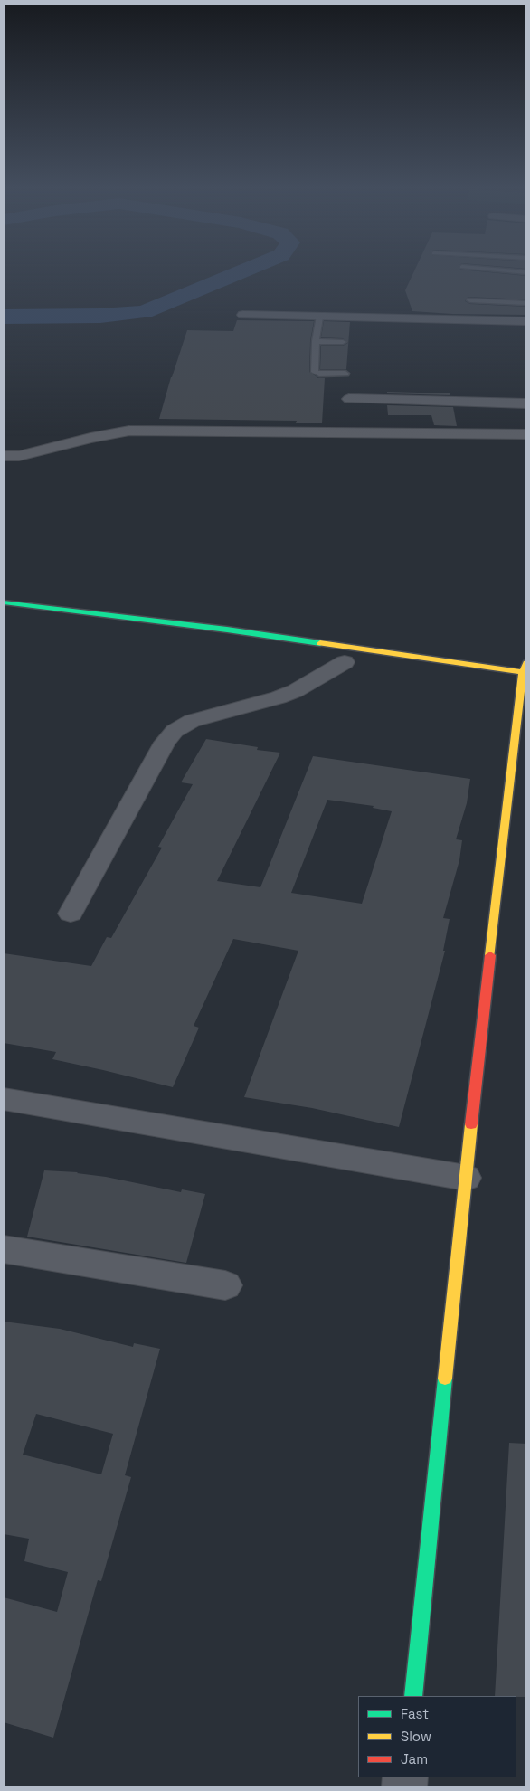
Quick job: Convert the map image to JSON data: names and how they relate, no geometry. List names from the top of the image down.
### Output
{
  "legend": ["Fast", "Slow", "Jam"]
}
